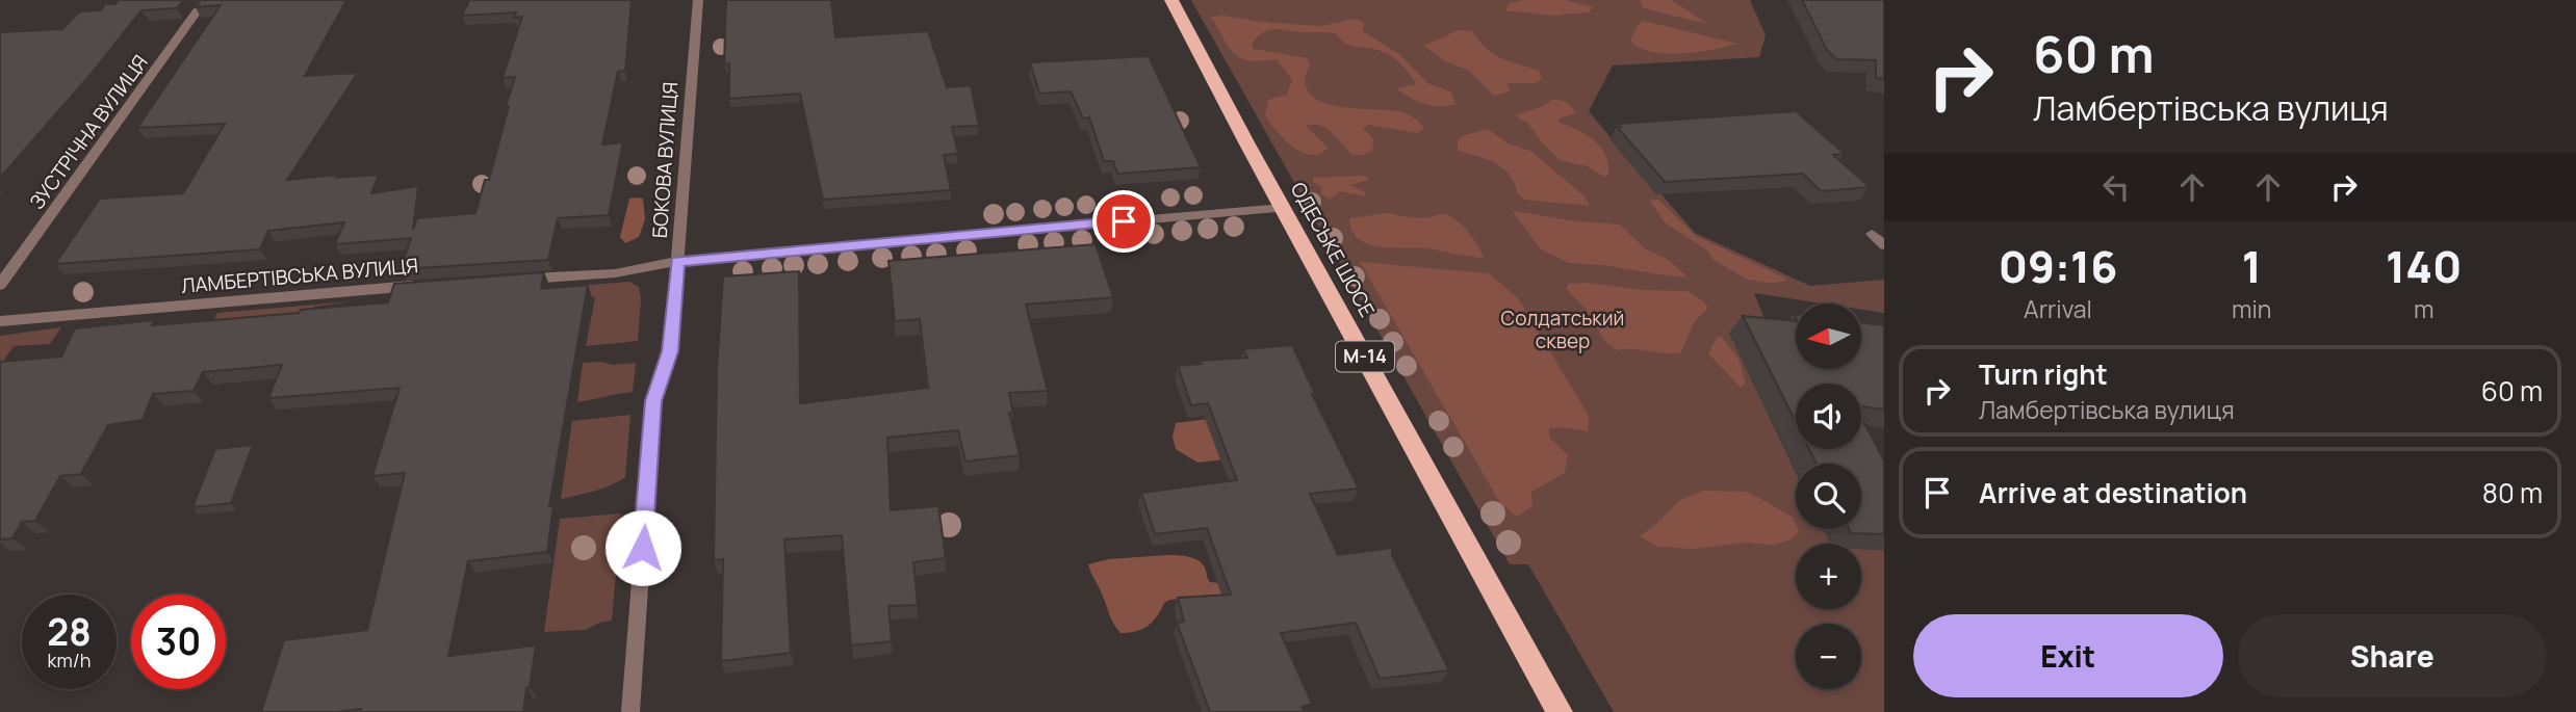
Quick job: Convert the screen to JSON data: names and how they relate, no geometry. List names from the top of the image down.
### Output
{
  "streets": {
    "highway": ["ОДЕСЬКЕ ШОСЕ", "М-14"],
    "street": ["ЗУСТРІЧНА ВУЛИЦЯ", "БОКОВА ВУЛИЦЯ", "ЛАМБЕРТІВСЬКА ВУЛИЦЯ"]
  },
  "parks": ["Солдатський сквер"],
  "north": "left",
  "page": {
    "turn": ["60 m", "Ламбертівська вулиця"],
    "eta": [
      "09:16",
      "Arrival",
      "1",
      "min",
      "140",
      "m"
    ],
    "map_buttons": ["+", "−"],
    "list": [
      {
        "name": "Turn right",
        "note": "Ламбертівська вулиця",
        "value": "60 m"
      },
      {
        "name": "Arrive at destination",
        "value": "80 m"
      }
    ],
    "speed": "28 km/h",
    "limit": "30",
    "buttons": ["Exit", "Share"]
  }
}
